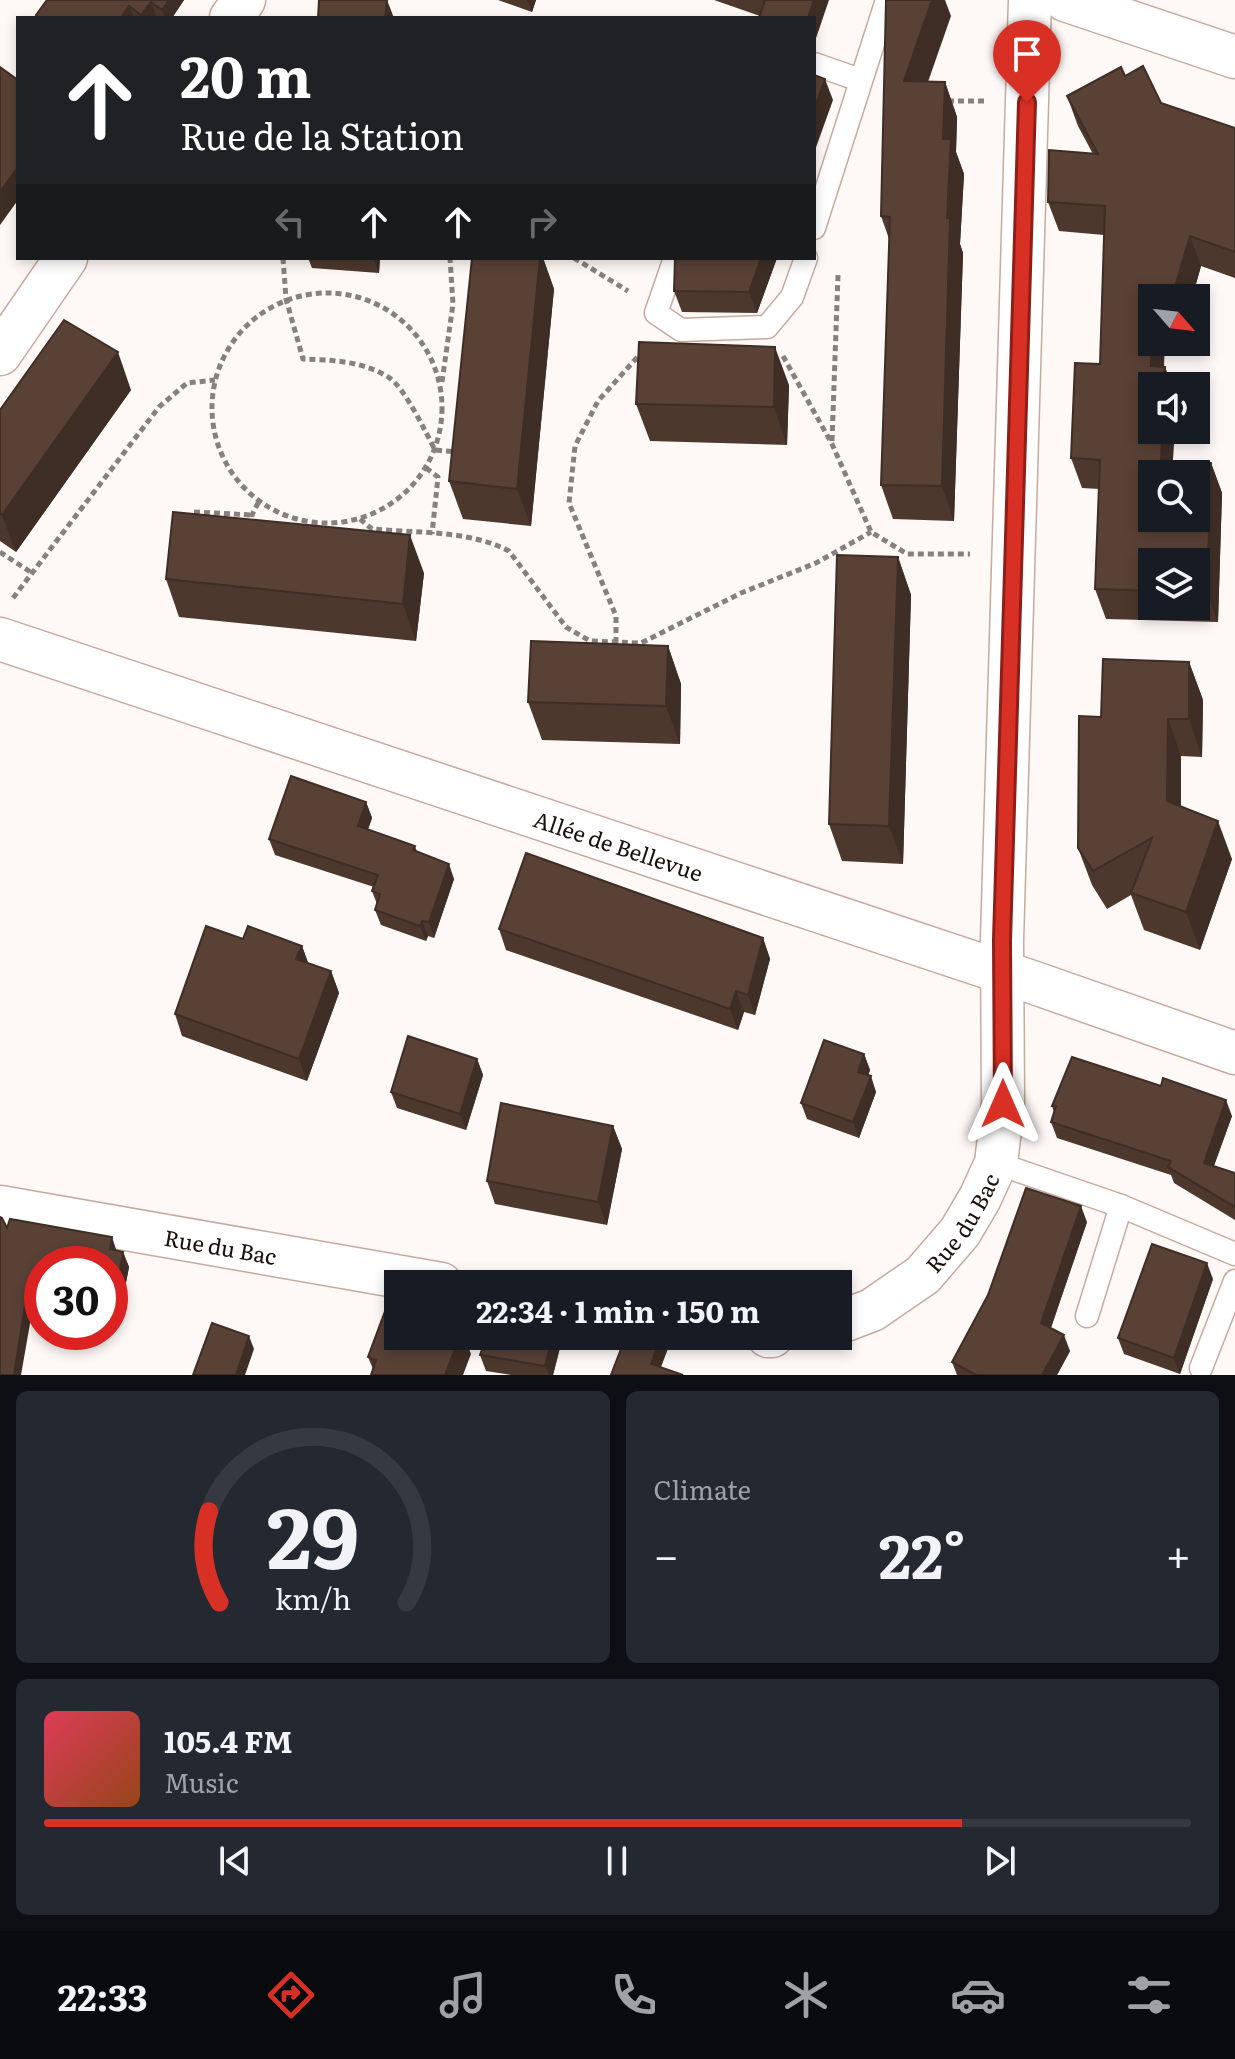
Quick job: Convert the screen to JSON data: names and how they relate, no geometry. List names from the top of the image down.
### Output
{
  "streets": {
    "street": ["Allée de Bellevue", "Rue du Bac"]
  },
  "crossings": [
    ["Allée de Bellevue", "Rue du Bac"]
  ],
  "north": "bottom right",
  "page": {
    "turn": ["20 m", "Rue de la Station"],
    "limit": "30",
    "trip": "22:34 · 1 min · 150 m",
    "tile": "Climate",
    "heat": ["−", "22°", "+"],
    "song": ["105.4 FM", "Music"],
    "tabs": "22:33",
    "gauge": ["29", "km/h"]
  }
}
